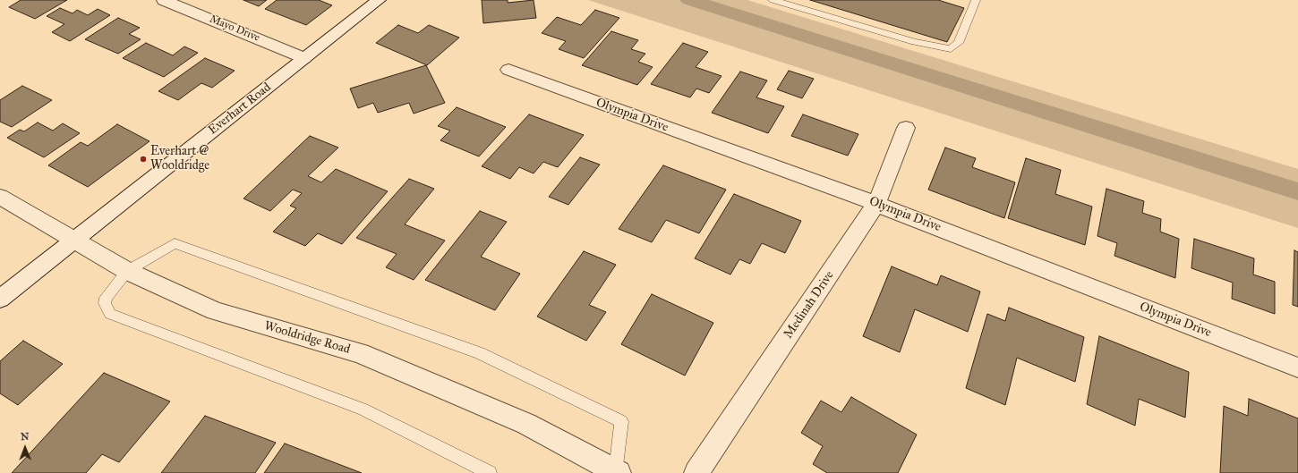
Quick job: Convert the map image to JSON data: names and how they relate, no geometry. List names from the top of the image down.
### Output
{
  "streets": {
    "street": [
      "Mayo Drive",
      "Everhart Road",
      "Olympia Drive",
      "Medinah Drive",
      "Wooldridge Road"
    ]
  },
  "crossings": [
    ["Mayo Drive", "Everhart Road"],
    ["Everhart Road", "Wooldridge Road"],
    ["Olympia Drive", "Medinah Drive"]
  ],
  "places": ["Everhart @ Wooldridge"],
  "north": "top"
}
